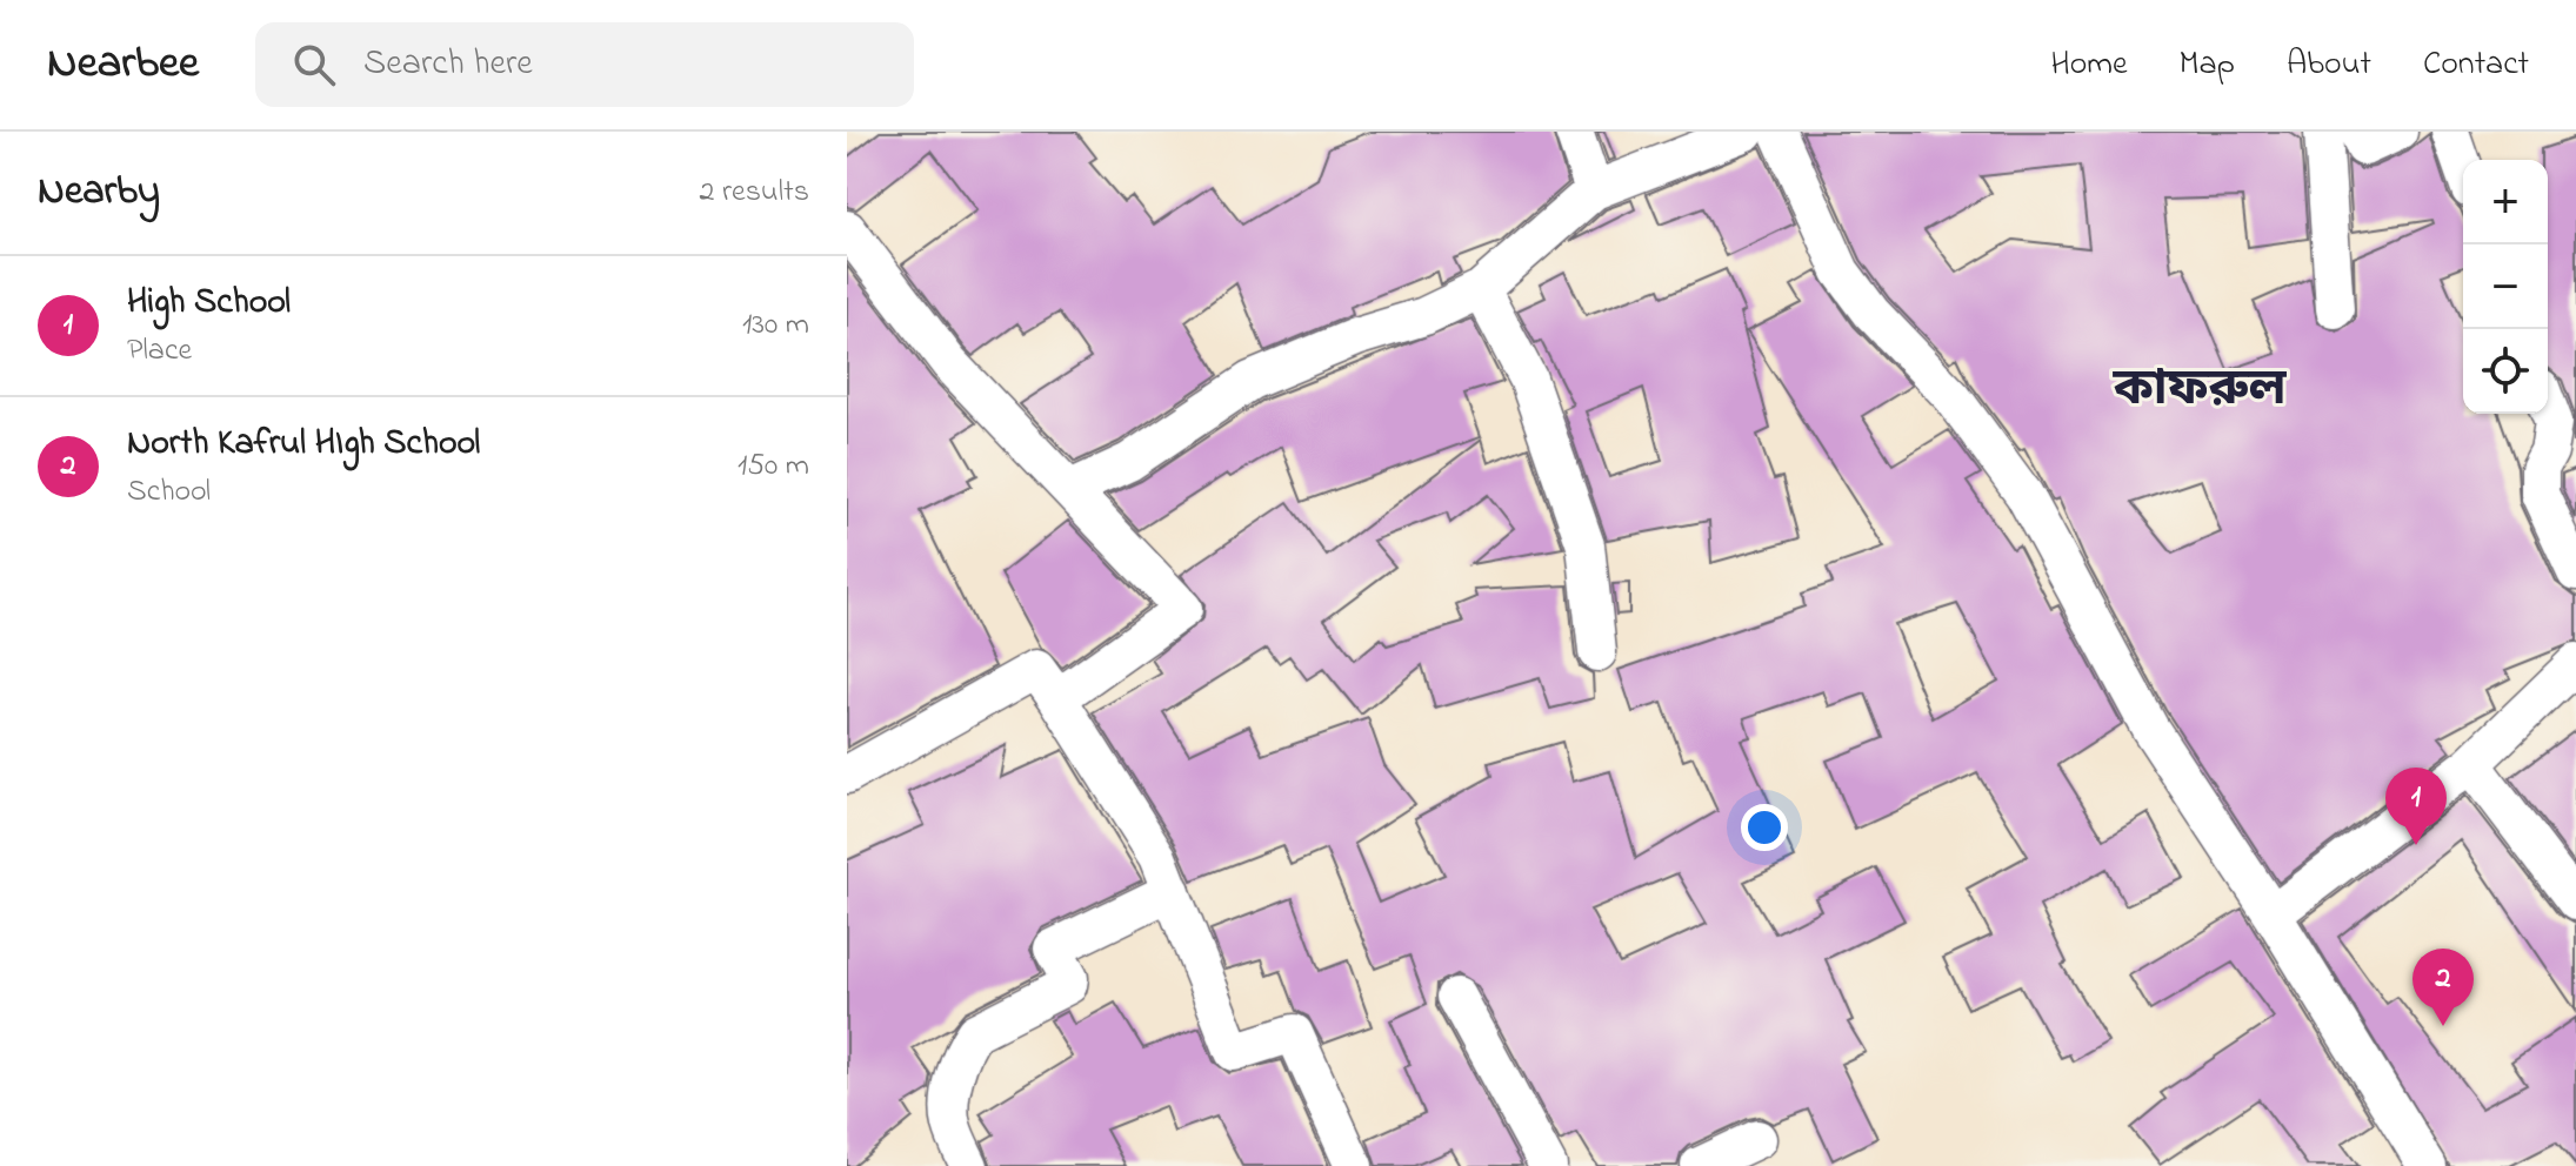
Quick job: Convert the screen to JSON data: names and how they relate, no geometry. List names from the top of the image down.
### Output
{
  "districts": ["কাফরুল"],
  "page": {
    "header": "Nearbee",
    "search": "Search here",
    "nav": [
      "Home",
      "Map",
      "About",
      "Contact"
    ],
    "heading": ["Nearby", "2 results"],
    "map_buttons": ["+", "−"],
    "list": [
      {
        "mark": "1",
        "name": "High School",
        "note": "Place",
        "value": "130 m"
      },
      {
        "mark": "2",
        "name": "North Kafrul HIgh School",
        "note": "School",
        "value": "150 m"
      }
    ],
    "pins": ["1", "2"]
  }
}
